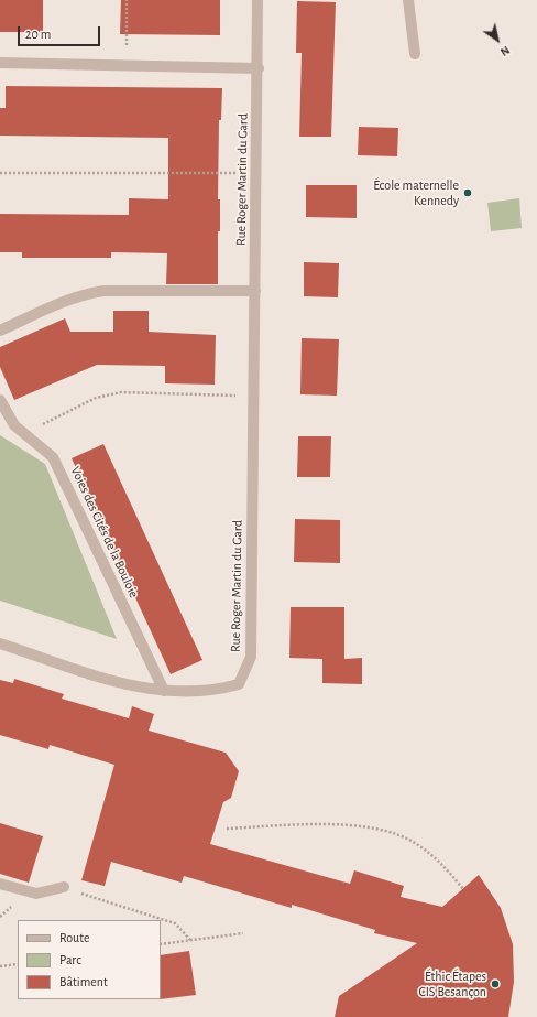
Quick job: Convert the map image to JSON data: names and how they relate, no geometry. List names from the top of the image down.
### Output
{
  "streets": {
    "street": ["Rue Roger Martin du Gard", "Voies des Cités de la Bouloie"]
  },
  "crossings": [
    ["Rue Roger Martin du Gard", "Voies des Cités de la Bouloie"]
  ],
  "places": ["École maternelle Kennedy", "Éthic Étapes CIS Besançon"],
  "legend": ["Route", "Parc", "Bâtiment"],
  "scale_bar": "20 m",
  "north": "bottom right"
}
